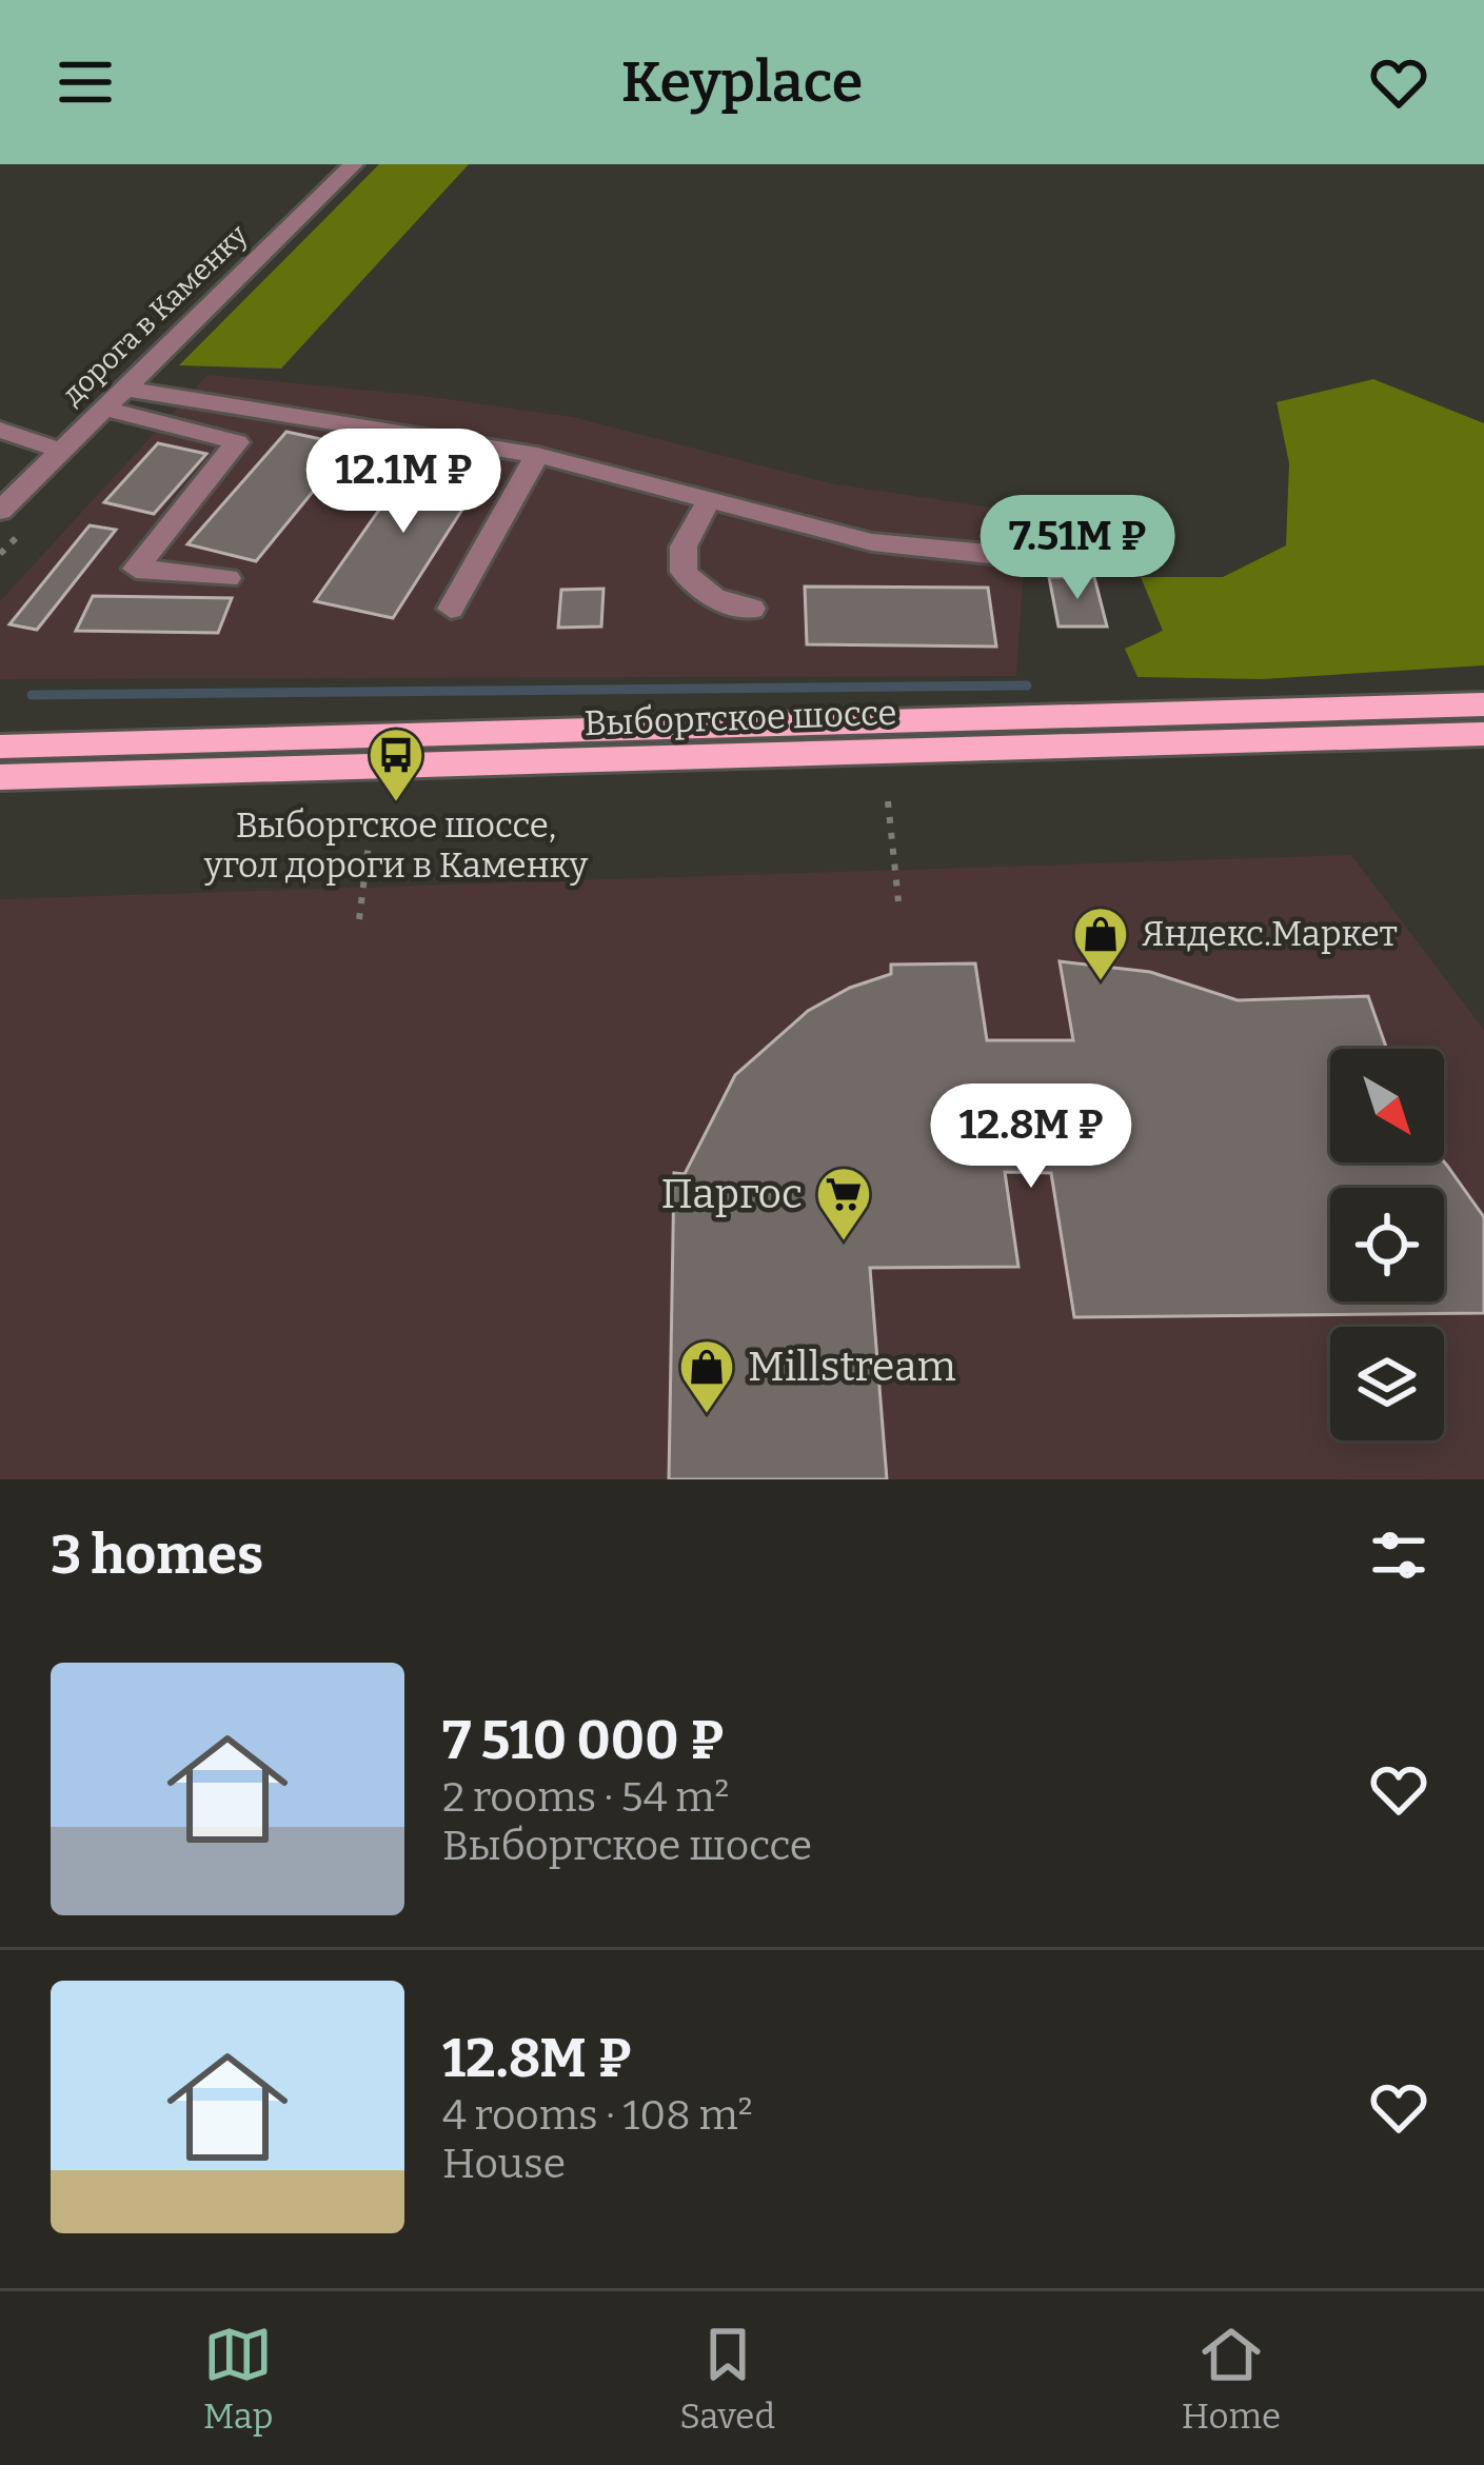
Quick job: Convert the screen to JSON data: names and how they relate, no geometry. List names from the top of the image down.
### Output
{
  "streets": {
    "main road": ["Выборгское шоссе"],
    "street": ["дорога в Каменку"]
  },
  "places": {
    "bus stop": ["Выборгское шоссе, угол дороги в Каменку"],
    "shop": ["Яндекс.Маркет", "Millstream"],
    "supermarket": ["Паргос"]
  },
  "north": "bottom right",
  "page": {
    "header": "Keyplace",
    "price": ["12.1M ₽", "7.51M ₽", "12.8M ₽"],
    "heading": "3 homes",
    "list": [
      {
        "name": "7 510 000 ₽",
        "note": "2 rooms · 54 m² · Выборгское шоссе"
      },
      {
        "name": "12.8M ₽",
        "note": "4 rooms · 108 m² · House"
      }
    ],
    "tabs": ["Map", "Saved", "Home"]
  }
}
